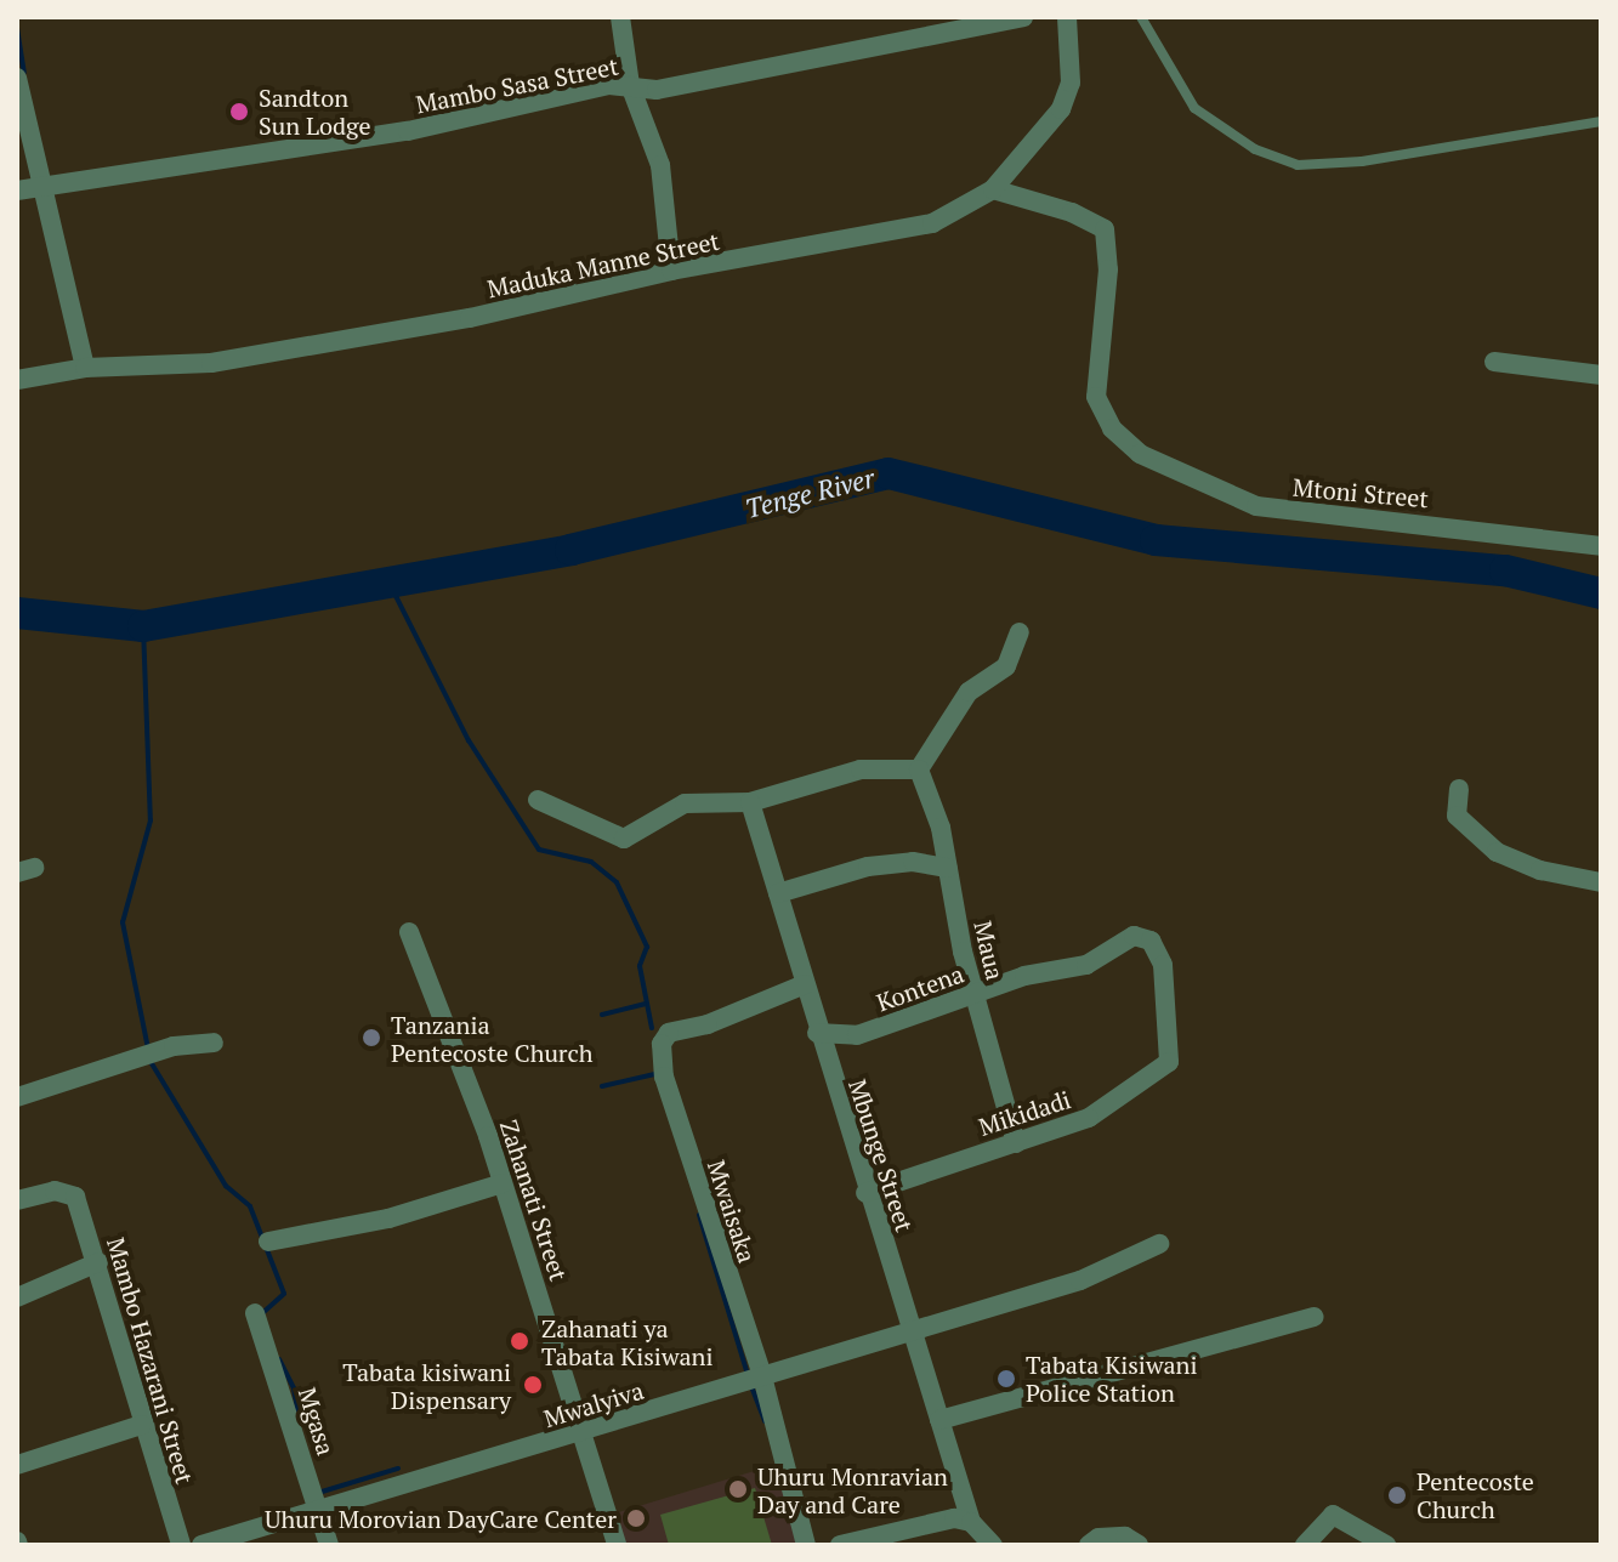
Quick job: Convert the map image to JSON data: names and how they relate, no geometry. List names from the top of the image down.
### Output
{
  "streets": {
    "street": [
      "Mambo Sasa Street",
      "Maduka Manne Street",
      "Mtoni Street",
      "Maua",
      "Kontena",
      "Mikidadi",
      "Mbunge Street",
      "Zahanati Street",
      "Mwaisaka",
      "Mambo Hazarani Street",
      "Mwalyiva",
      "Mgasa"
    ]
  },
  "crossings": [
    ["Maduka Manne Street", "Mtoni Street"],
    ["Maua", "Kontena"],
    ["Maua", "Mikidadi"],
    ["Kontena", "Mikidadi"],
    ["Kontena", "Mbunge Street"],
    ["Mikidadi", "Mbunge Street"],
    ["Mbunge Street", "Mwaisaka"],
    ["Mbunge Street", "Mwalyiva"],
    ["Zahanati Street", "Mwalyiva"],
    ["Mwaisaka", "Mwalyiva"],
    ["Mwalyiva", "Mgasa"]
  ],
  "water": ["Tenge River"],
  "places": [
    "Sandton Sun Lodge",
    "Tanzania Pentecoste Church",
    "Zahanati ya Tabata Kisiwani",
    "Tabata Kisiwani Police Station",
    "Tabata kisiwani Dispensary",
    "Uhuru Monravian Day and Care",
    "Pentecoste Church",
    "Uhuru Morovian DayCare Center"
  ]
}
